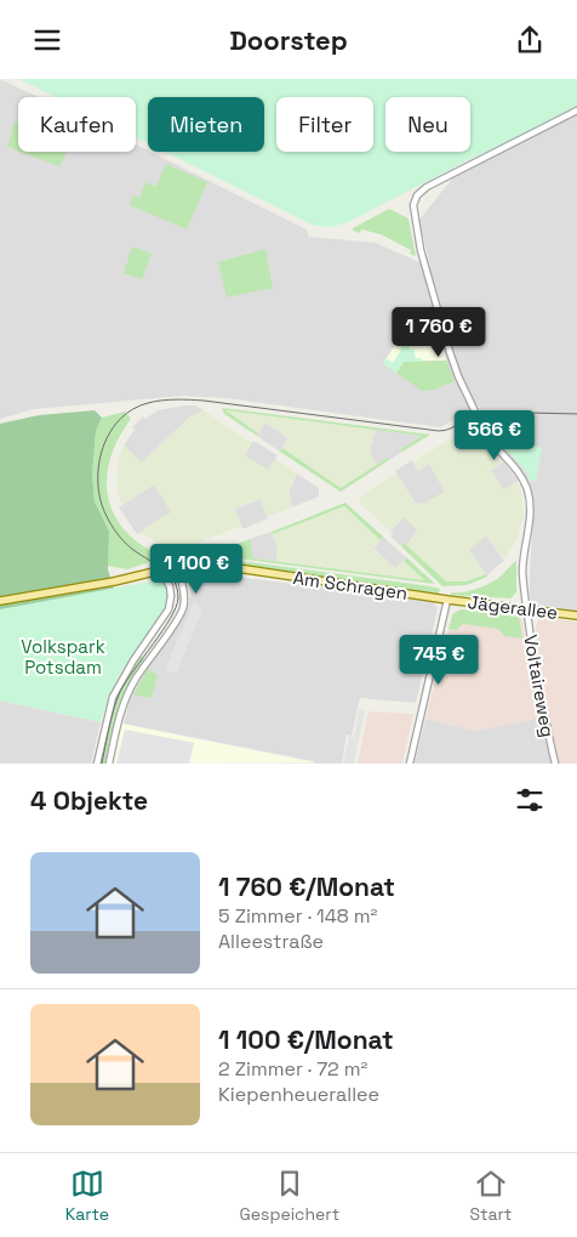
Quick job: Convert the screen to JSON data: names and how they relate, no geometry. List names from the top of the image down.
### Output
{
  "streets": {
    "main road": ["Am Schragen", "Jägerallee"],
    "street": ["Voltaireweg"]
  },
  "crossings": [
    ["Am Schragen", "Jägerallee"],
    ["Jägerallee", "Voltaireweg"]
  ],
  "parks": ["Volkspark Potsdam"],
  "page": {
    "header": "Doorstep",
    "chip": [
      "Kaufen",
      "Mieten",
      "Filter",
      "Neu"
    ],
    "price": [
      "1 760 €",
      "566 €",
      "1 100 €",
      "745 €"
    ],
    "heading": "4 Objekte",
    "list": [
      {
        "name": "1 760 €/Monat",
        "note": "5 Zimmer · 148 m² · Alleestraße"
      },
      {
        "name": "1 100 €/Monat",
        "note": "2 Zimmer · 72 m² · Kiepenheuerallee"
      }
    ],
    "tabs": ["Karte", "Gespeichert", "Start"]
  }
}
